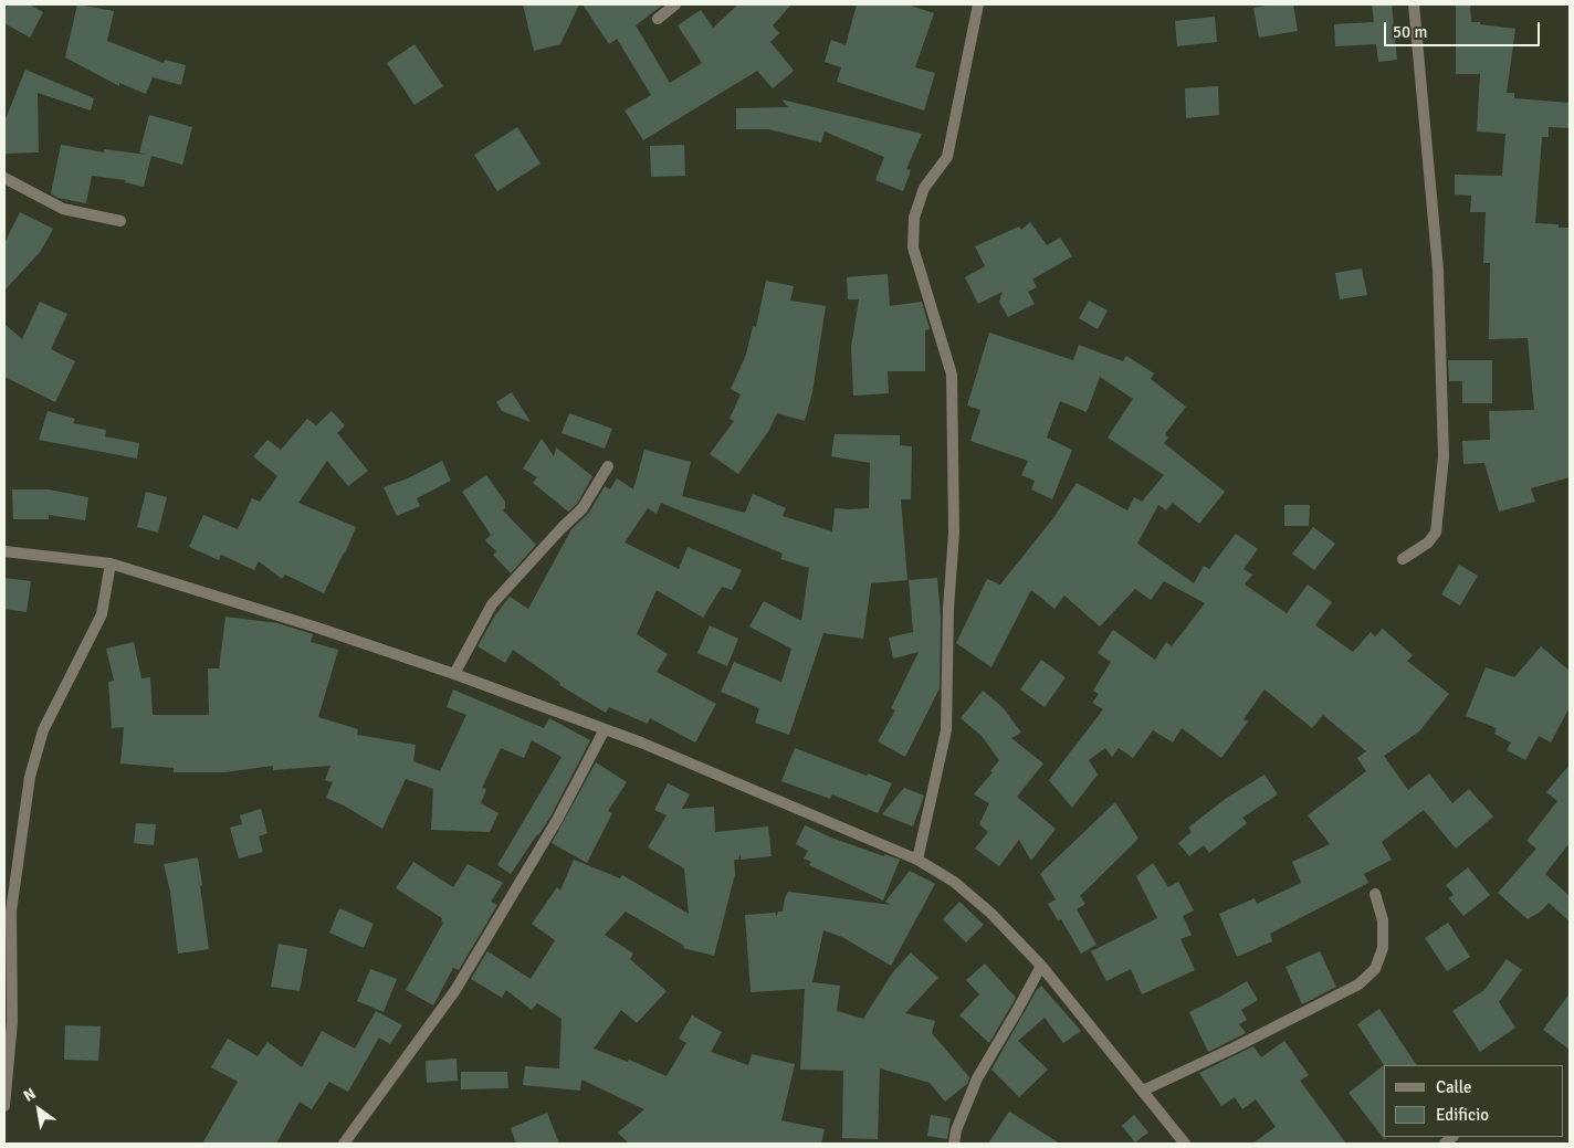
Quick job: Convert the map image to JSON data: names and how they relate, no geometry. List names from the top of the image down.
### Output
{
  "legend": ["Calle", "Edificio"],
  "scale_bar": "50 m",
  "north": "top left"
}
